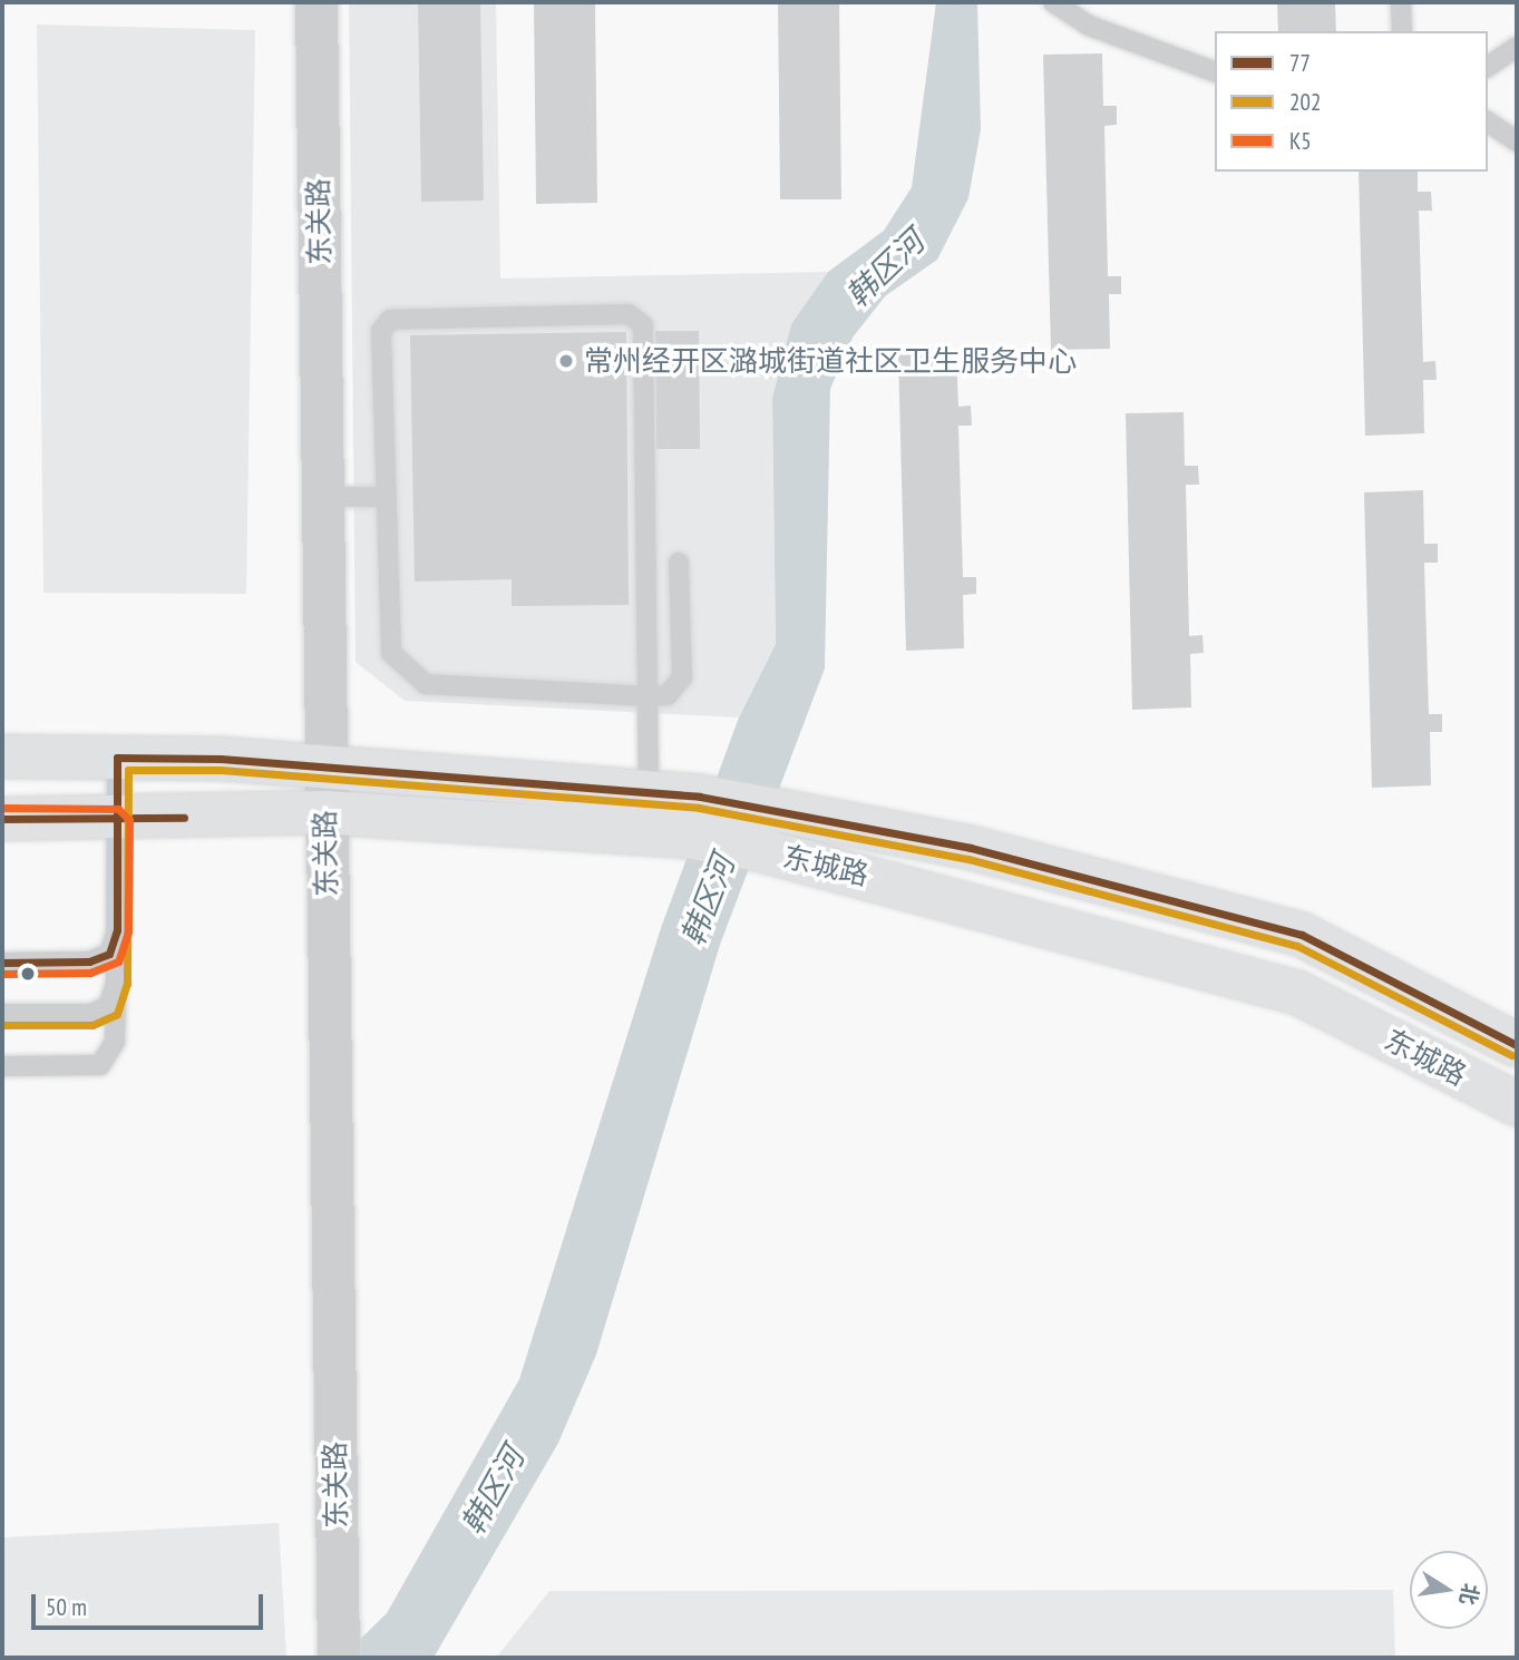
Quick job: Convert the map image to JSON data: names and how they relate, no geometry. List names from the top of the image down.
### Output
{
  "streets": {
    "main road": ["东城路"],
    "street": ["东关路"]
  },
  "crossings": [
    ["东关路", "东城路"]
  ],
  "water": ["韩区河"],
  "places": ["常州经开区潞城街道社区卫生服务中心"],
  "lines": ["transit line 77", "transit line 202", "transit line K5"],
  "legend": ["77", "202", "K5"],
  "scale_bar": "50 m",
  "north": "right"
}
